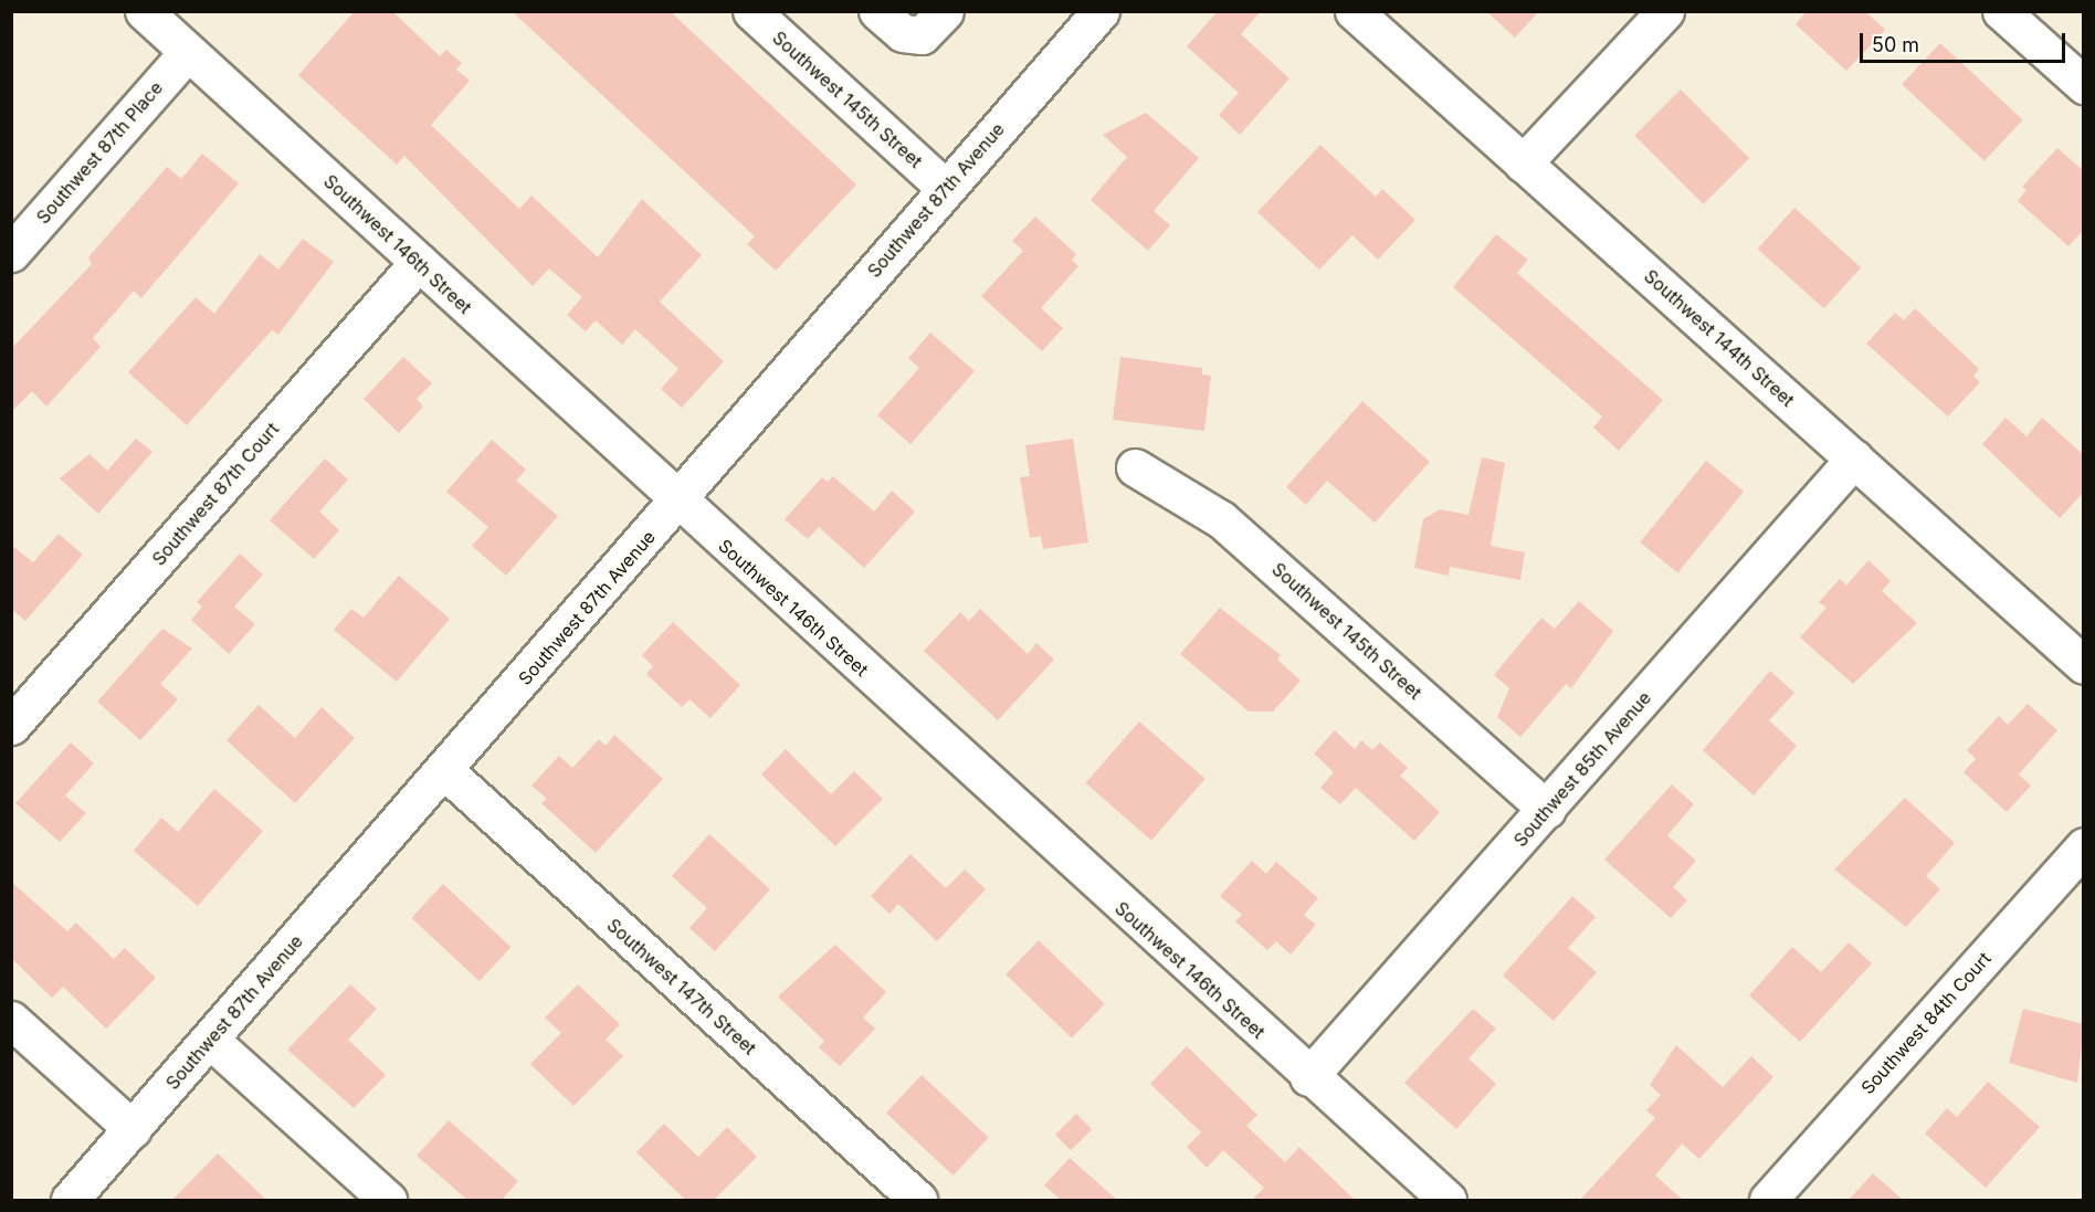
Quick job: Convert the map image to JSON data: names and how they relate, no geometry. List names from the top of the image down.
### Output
{
  "streets": {
    "street": [
      "Southwest 145th Street",
      "Southwest 87th Place",
      "Southwest 87th Avenue",
      "Southwest 146th Street",
      "Southwest 144th Street",
      "Southwest 87th Court",
      "Southwest 85th Avenue",
      "Southwest 147th Street",
      "Southwest 84th Court"
    ]
  },
  "crossings": [
    ["Southwest 145th Street", "Southwest 87th Avenue"],
    ["Southwest 145th Street", "Southwest 85th Avenue"],
    ["Southwest 87th Place", "Southwest 146th Street"],
    ["Southwest 87th Avenue", "Southwest 146th Street"],
    ["Southwest 87th Avenue", "Southwest 147th Street"],
    ["Southwest 146th Street", "Southwest 87th Court"],
    ["Southwest 146th Street", "Southwest 85th Avenue"],
    ["Southwest 144th Street", "Southwest 85th Avenue"]
  ],
  "scale_bar": "50 m"
}
